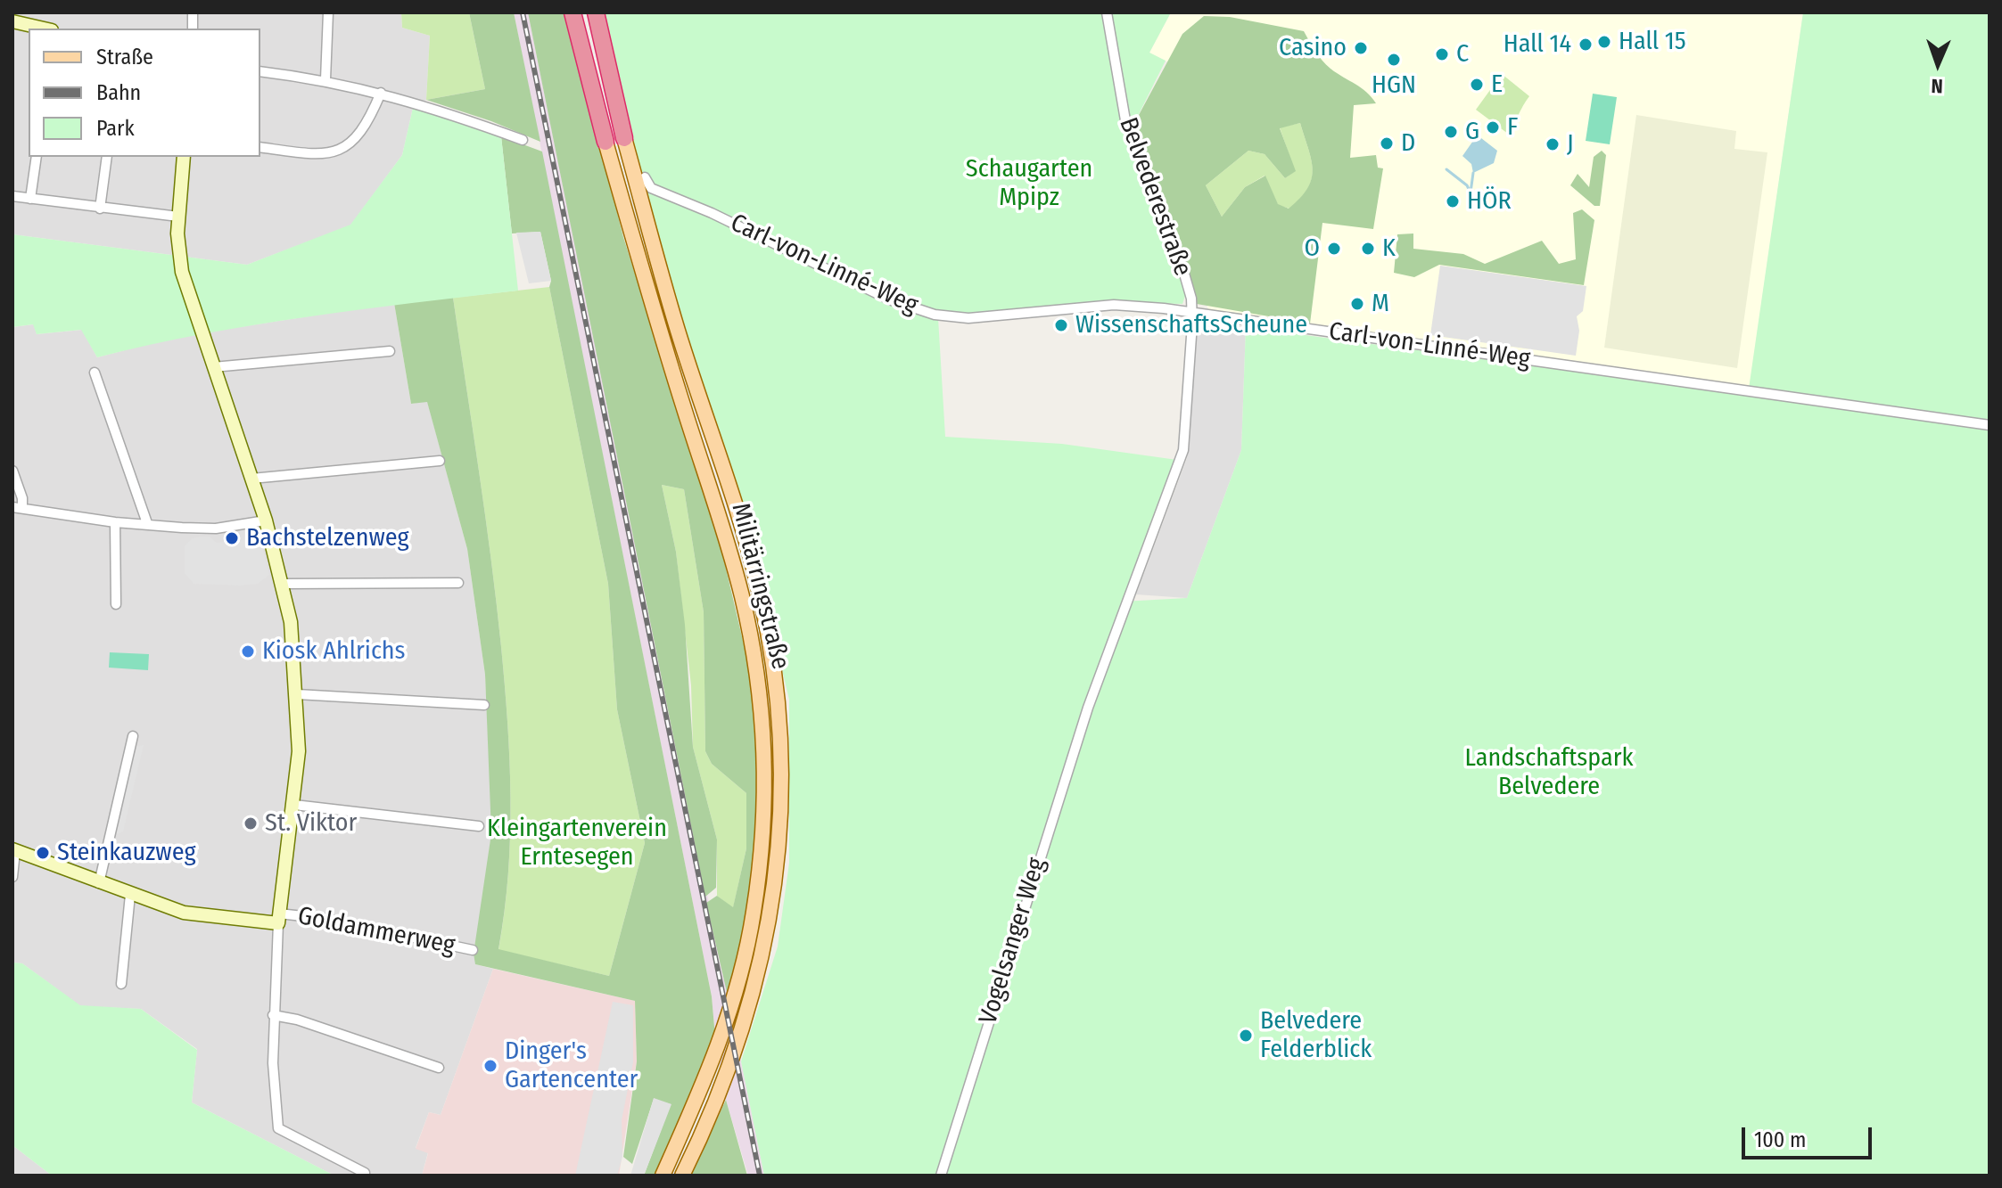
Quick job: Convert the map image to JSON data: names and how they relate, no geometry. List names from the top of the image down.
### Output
{
  "streets": {
    "highway": ["Militärringstraße"],
    "street": [
      "Belvederestraße",
      "Carl-von-Linné-Weg",
      "Goldammerweg",
      "Vogelsanger Weg"
    ]
  },
  "crossings": [
    ["Belvederestraße", "Carl-von-Linné-Weg"],
    ["Belvederestraße", "Vogelsanger Weg"]
  ],
  "parks": ["Schaugarten Mpipz", "Landschaftspark Belvedere", "Kleingartenverein Erntesegen"],
  "places": [
    "Hall 15",
    "Hall 14",
    "Casino",
    "C",
    "HGN",
    "E",
    "F",
    "G",
    "D",
    "J",
    "HÖR",
    "O",
    "K",
    "M",
    "WissenschaftsScheune",
    "Bachstelzenweg",
    "Kiosk Ahlrichs",
    "St. Viktor",
    "Steinkauzweg",
    "Belvedere Felderblick",
    "Dinger's Gartencenter"
  ],
  "legend": ["Straße", "Bahn", "Park"],
  "scale_bar": "100 m",
  "north": "bottom"
}
